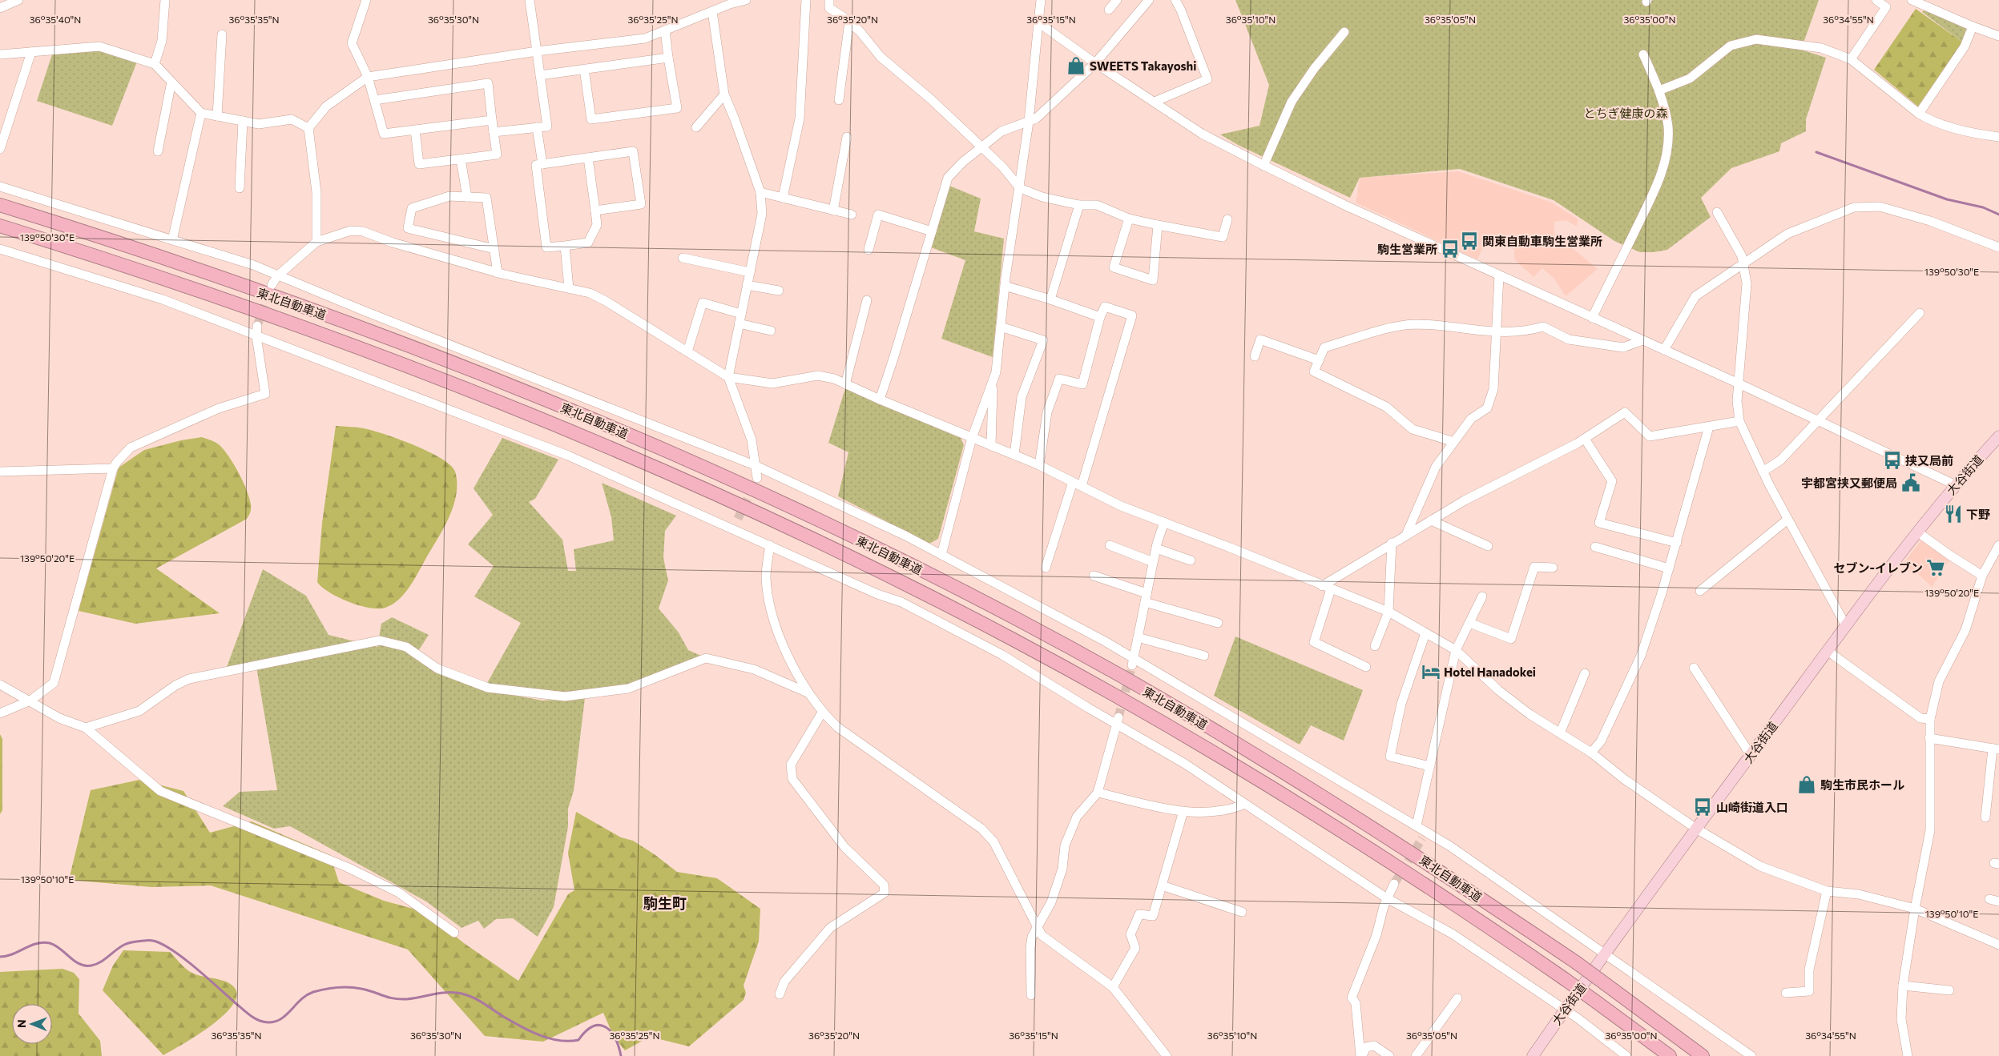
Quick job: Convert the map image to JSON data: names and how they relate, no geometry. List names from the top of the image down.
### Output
{
  "streets": {
    "highway": ["東北自動車道"],
    "main road": ["大谷街道"]
  },
  "districts": ["駒生町"],
  "parks": ["とちぎ健康の森"],
  "places": {
    "shop": ["SWEETS Takayoshi", "駒生市民ホール"],
    "bus stop": [
      "関東自動車駒生営業所",
      "駒生営業所",
      "挟又局前",
      "山崎街道入口"
    ],
    "public building": ["宇都宮挟又郵便局"],
    "restaurant": ["下野"],
    "supermarket": ["セブン-イレブン"],
    "hotel": ["Hotel Hanadokei"]
  },
  "north": "left",
  "coordinates": [
    "36°35'40\"N",
    "36°35'35\"N",
    "36°35'30\"N",
    "36°35'25\"N",
    "36°35'20\"N",
    "36°35'15\"N",
    "36°35'05\"N",
    "36°35'10\"N",
    "36°35'00\"N",
    "36°34'55\"N",
    "139°50'30\"E",
    "139°50'20\"E",
    "139°50'10\"E"
  ]
}
